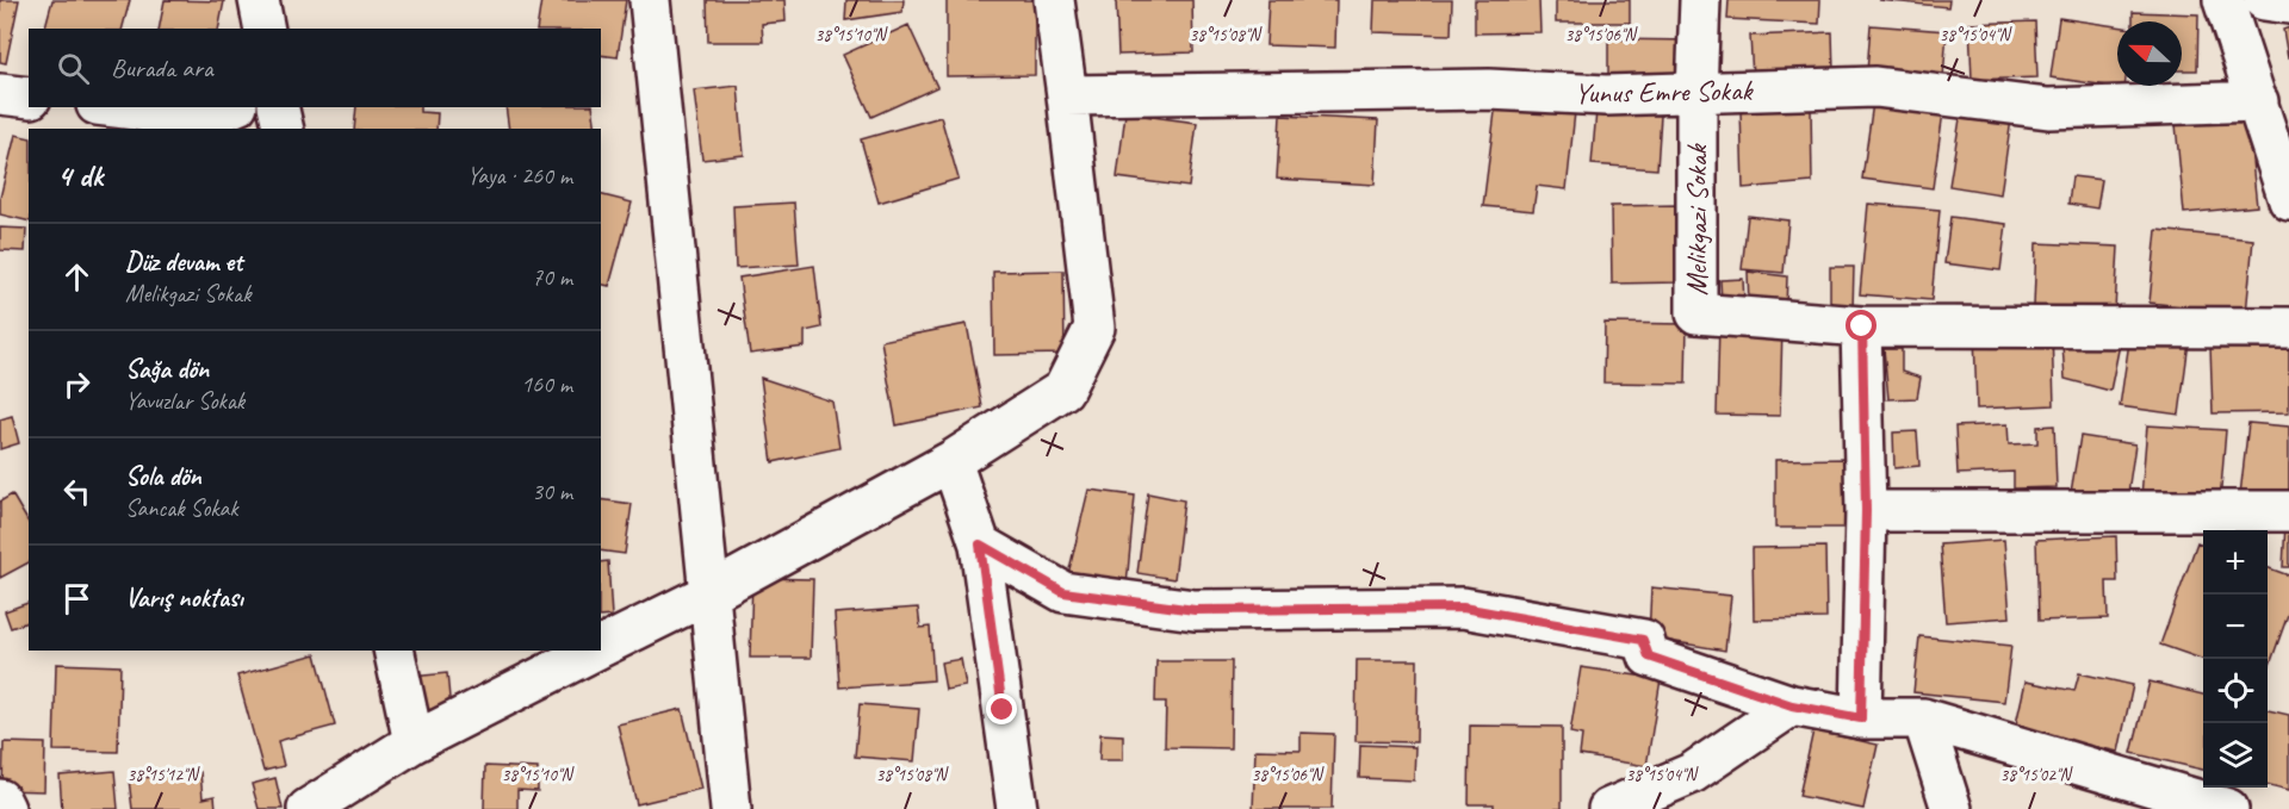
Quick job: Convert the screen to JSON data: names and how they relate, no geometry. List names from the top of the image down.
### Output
{
  "streets": {
    "street": ["Yunus Emre Sokak", "Melikgazi Sokak"]
  },
  "crossings": [
    ["Yunus Emre Sokak", "Melikgazi Sokak"]
  ],
  "north": "left",
  "page": {
    "search": "Burada ara",
    "heading": ["4 dk", "Yaya · 260 m"],
    "list": [
      ["Düz devam et", "Melikgazi Sokak", "70 m"],
      ["Sağa dön", "Yavuzlar Sokak", "160 m"],
      ["Sola dön", "Sancak Sokak", "30 m"],
      "Varış noktası"
    ],
    "map_buttons": ["+", "−"]
  },
  "coordinates": [
    "38°15'10\"N",
    "38°15'08\"N",
    "38°15'06\"N",
    "38°15'04\"N",
    "38°15'12\"N",
    "38°15'02\"N"
  ]
}
